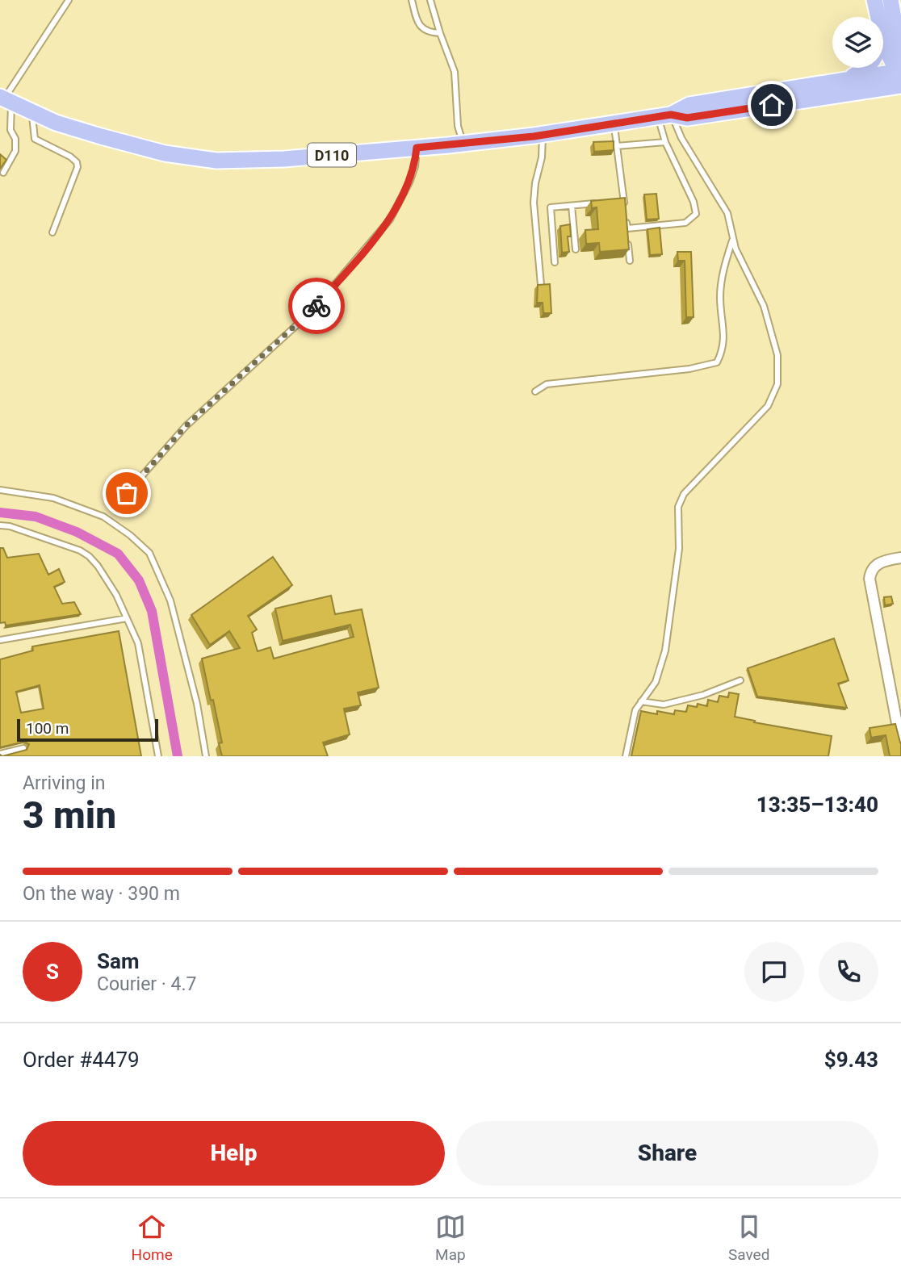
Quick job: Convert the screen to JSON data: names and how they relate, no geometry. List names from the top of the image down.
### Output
{
  "streets": {
    "main road": ["D110"]
  },
  "scale_bar": "100 m",
  "page": {
    "scale": "100 m",
    "heading": ["3 min", "Arriving in", "13:35–13:40"],
    "panel": [
      "Sam",
      "Courier · 4.7",
      "Order #4479",
      "$9.43"
    ],
    "bar": "On the way · 390 m",
    "round": "S",
    "buttons": ["Help", "Share"],
    "tabs": ["Home", "Map", "Saved"]
  }
}
